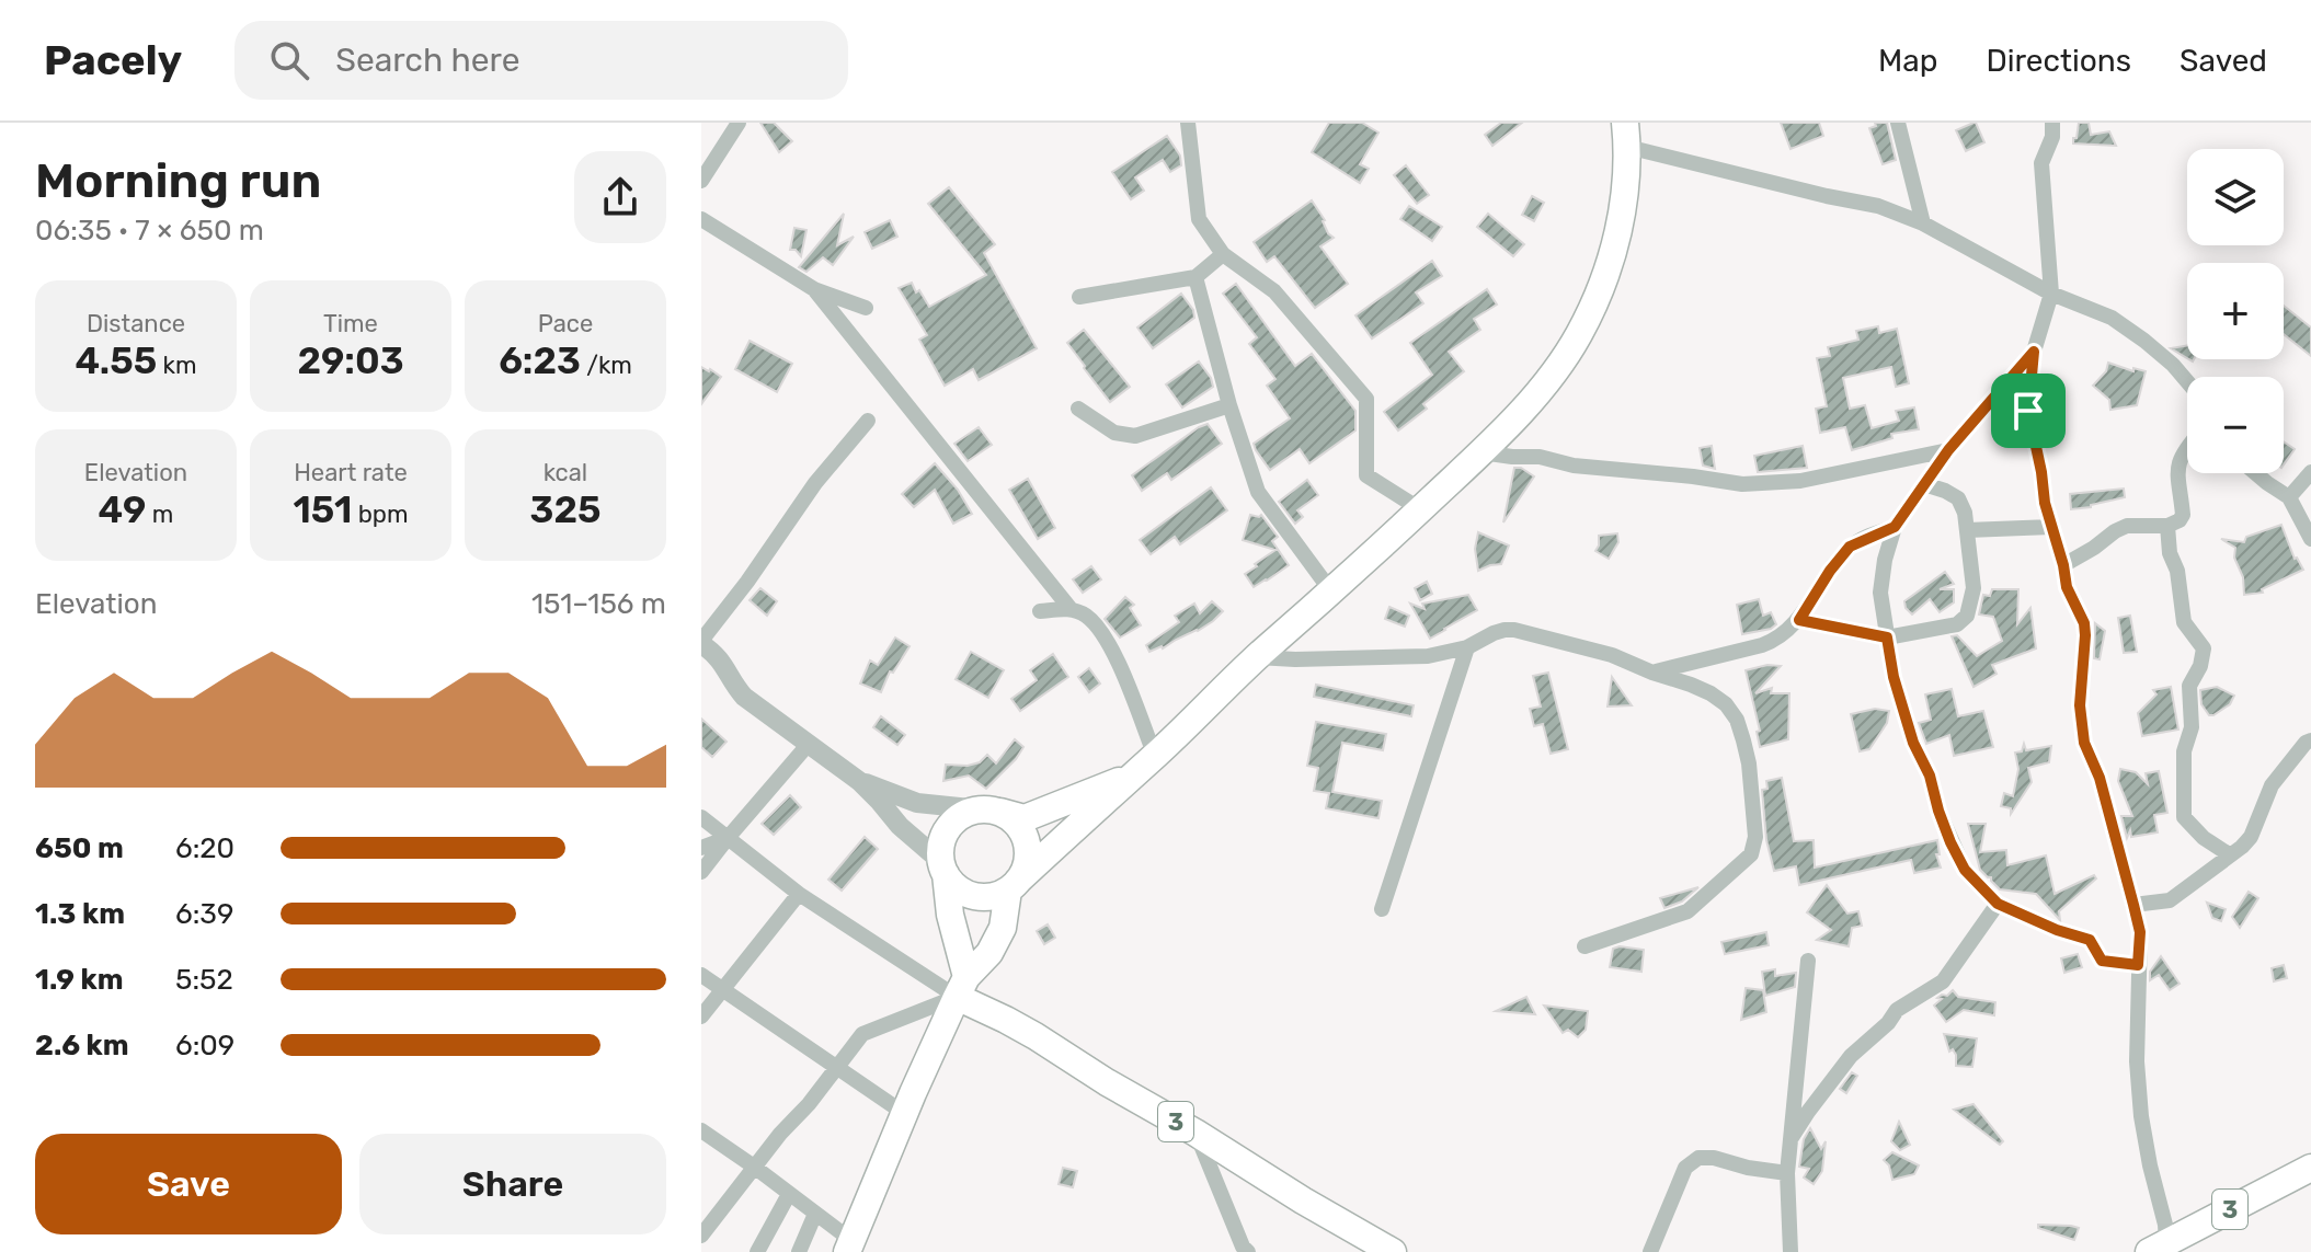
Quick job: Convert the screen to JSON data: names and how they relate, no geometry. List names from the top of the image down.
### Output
{
  "streets": {
    "highway": ["3"]
  },
  "page": {
    "header": "Pacely",
    "search": "Search here",
    "nav": ["Map", "Directions", "Saved"],
    "heading": ["Morning run", "06:35 · 7 × 650 m"],
    "map_buttons": ["+", "−"],
    "stats": [
      ["Distance", "4.55 km"],
      ["Time", "29:03"],
      ["Pace", "6:23 /km"],
      ["Elevation", "49 m"],
      ["Heart rate", "151 bpm"],
      ["kcal", "325"]
    ],
    "chart": ["Elevation", "151–156 m"],
    "list": [
      {
        "name": "650 m",
        "note": "6:20"
      },
      {
        "name": "1.3 km",
        "note": "6:39"
      },
      {
        "name": "1.9 km",
        "note": "5:52"
      },
      {
        "name": "2.6 km",
        "note": "6:09"
      }
    ],
    "buttons": ["Save", "Share"]
  }
}
